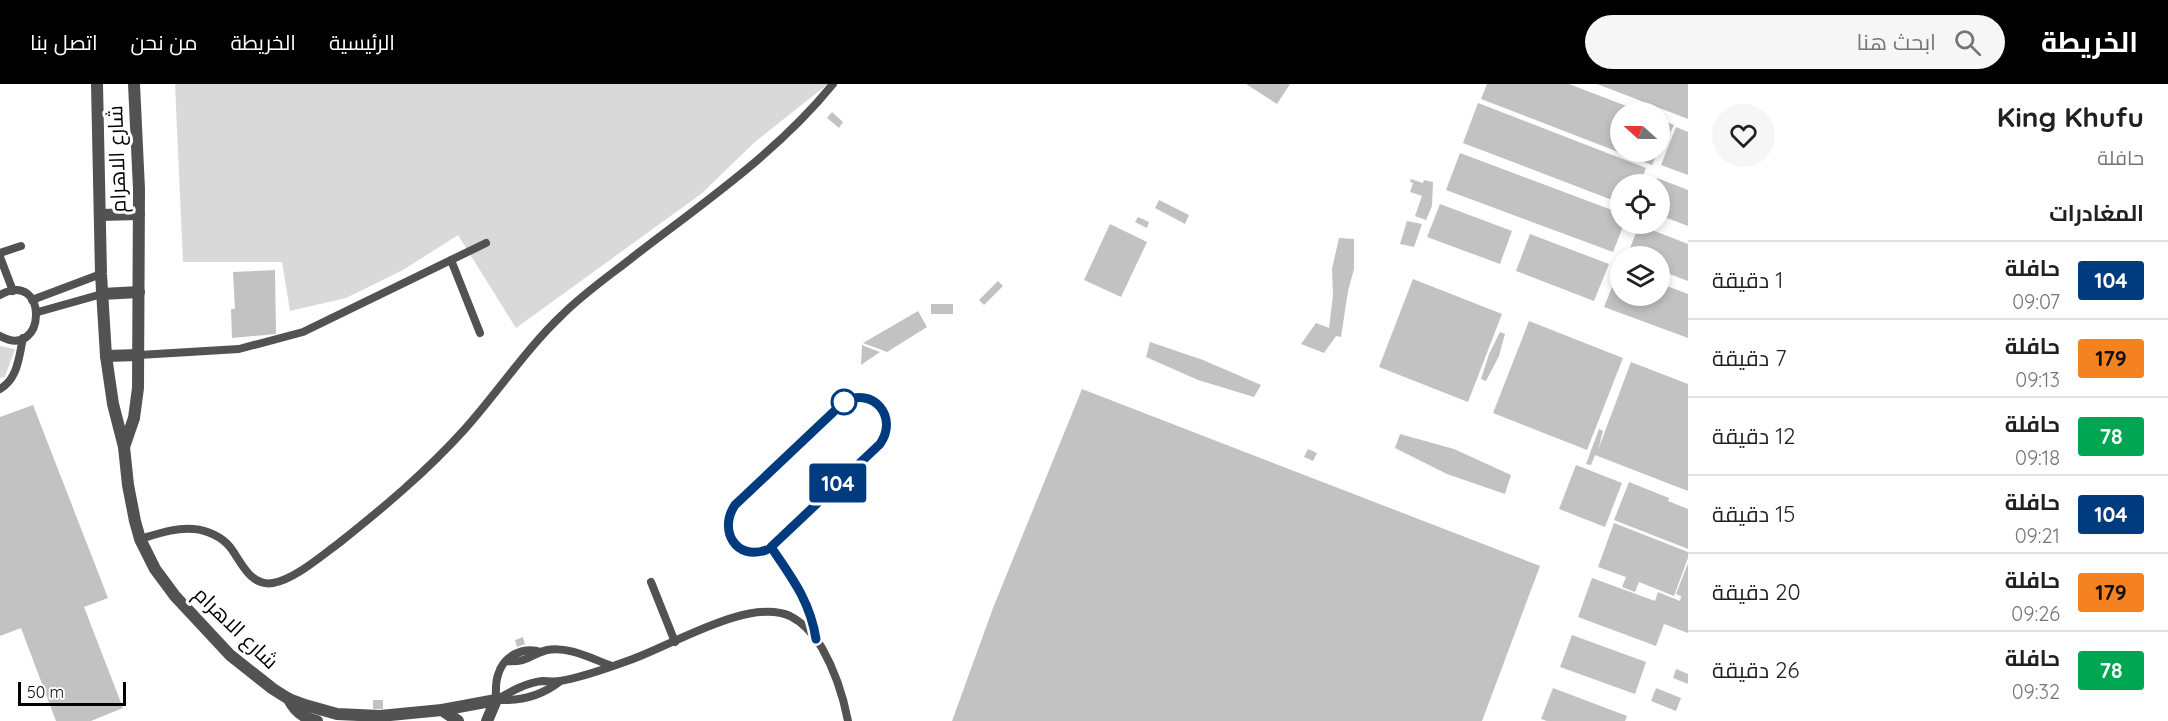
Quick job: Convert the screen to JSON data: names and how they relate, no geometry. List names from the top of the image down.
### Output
{
  "streets": {
    "street": ["شارع الاهرام"]
  },
  "lines": ["bus line 104"],
  "scale_bar": "50 m",
  "north": "left",
  "page": {
    "header": "الخريطة",
    "search": "ابحث هنا",
    "nav": [
      "الرئيسية",
      "الخريطة",
      "من نحن",
      "اتصل بنا"
    ],
    "heading": [
      ["King Khufu", "حافلة"],
      "المغادرات"
    ],
    "on_map": "104",
    "list": [
      {
        "mark": "104",
        "name": "حافلة",
        "note": "09:07",
        "value": "1 دقيقة"
      },
      {
        "mark": "179",
        "name": "حافلة",
        "note": "09:13",
        "value": "7 دقيقة"
      },
      {
        "mark": "78",
        "name": "حافلة",
        "note": "09:18",
        "value": "12 دقيقة"
      },
      {
        "mark": "104",
        "name": "حافلة",
        "note": "09:21",
        "value": "15 دقيقة"
      },
      {
        "mark": "179",
        "name": "حافلة",
        "note": "09:26",
        "value": "20 دقيقة"
      },
      {
        "mark": "78",
        "name": "حافلة",
        "note": "09:32",
        "value": "26 دقيقة"
      }
    ],
    "scale": "50 m"
  }
}
